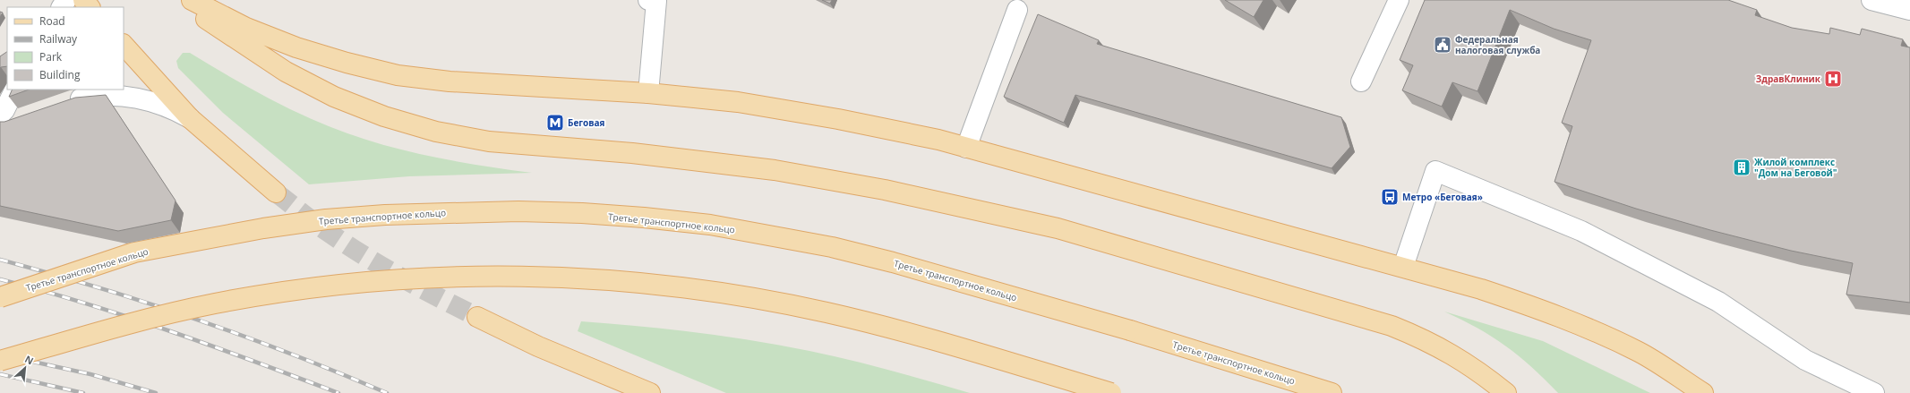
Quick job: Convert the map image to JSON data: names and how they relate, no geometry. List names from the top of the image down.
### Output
{
  "streets": {
    "main road": ["Третье транспортное кольцо"]
  },
  "places": {
    "public building": ["Федеральная налоговая служба"],
    "hospital": ["ЗдравКлиник"],
    "metro station": ["Беговая"],
    "building": ["Жилой комплекс \"Дом на Беговой\""],
    "bus stop": ["Метро «Беговая»"]
  },
  "legend": [
    "Road",
    "Railway",
    "Park",
    "Building"
  ],
  "north": "top right"
}
